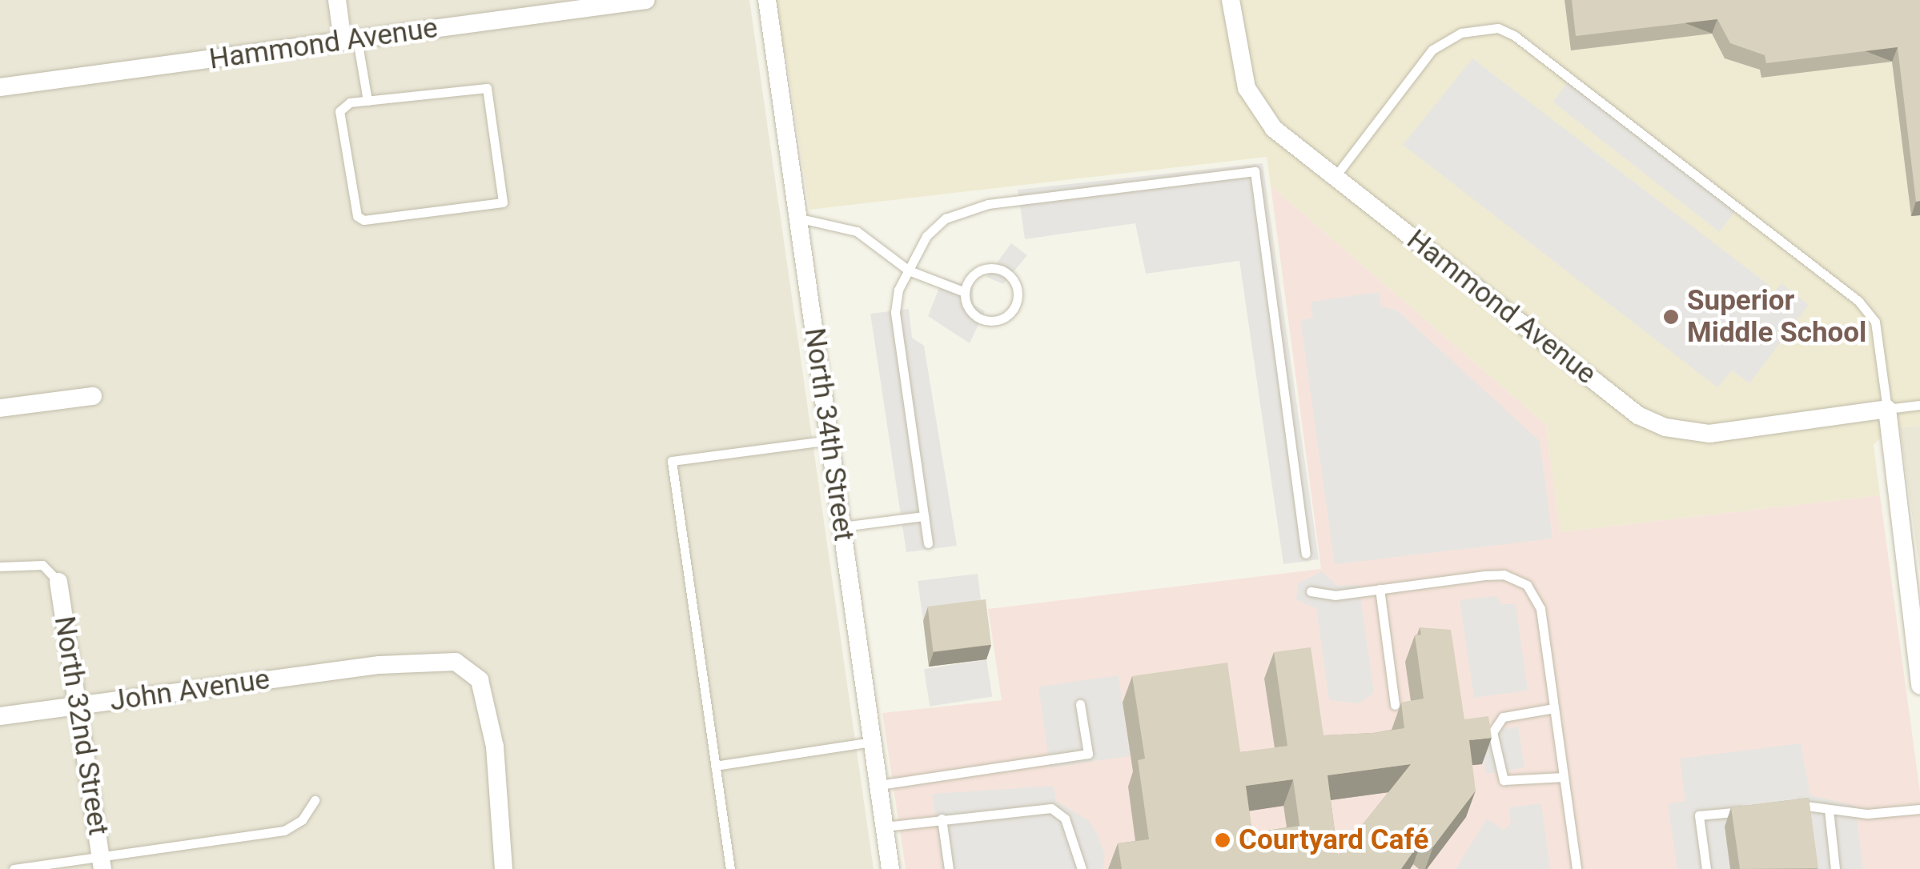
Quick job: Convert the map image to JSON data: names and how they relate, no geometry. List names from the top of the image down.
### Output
{
  "streets": {
    "street": [
      "Hammond Avenue",
      "North 34th Street",
      "John Avenue",
      "North 32nd Street"
    ]
  },
  "crossings": [
    ["John Avenue", "North 32nd Street"]
  ],
  "places": ["Superior Middle School", "Courtyard Café"]
}
